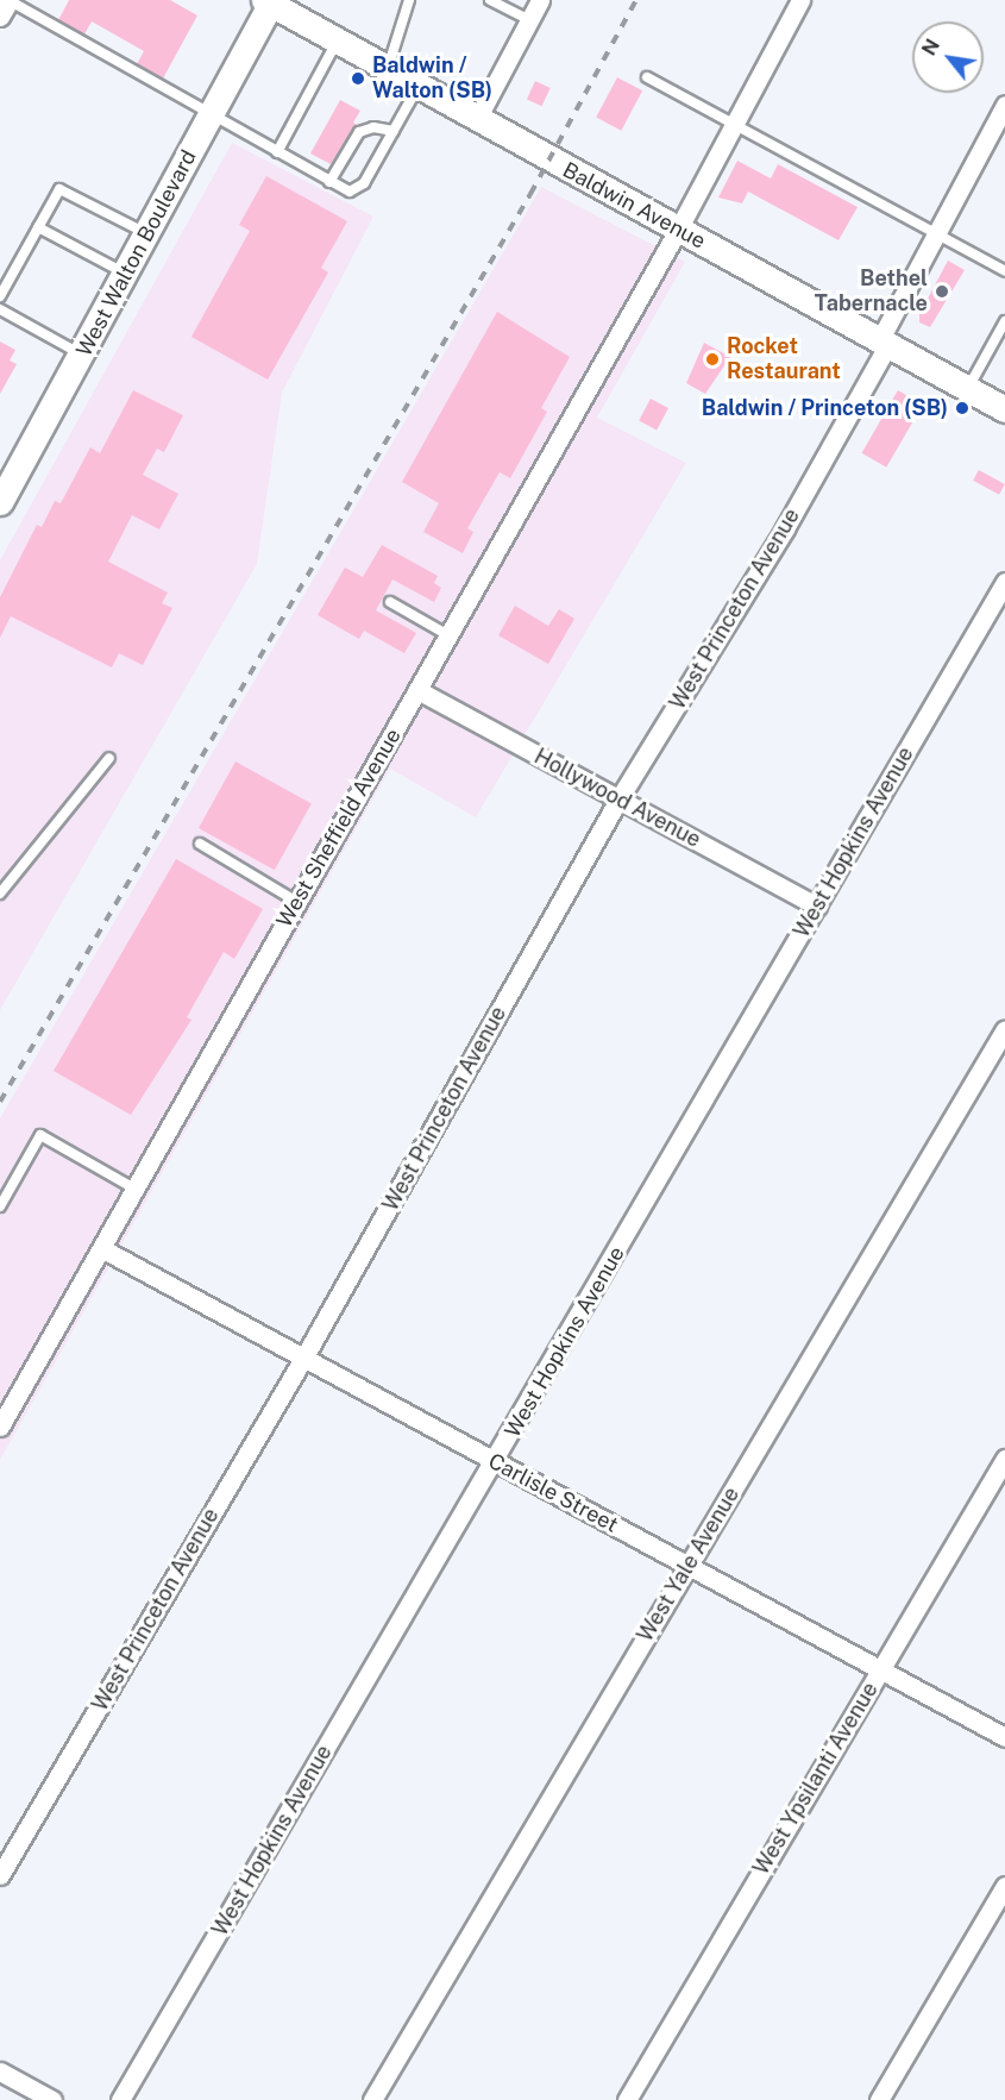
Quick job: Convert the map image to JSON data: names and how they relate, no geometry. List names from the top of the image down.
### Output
{
  "streets": {
    "main road": ["Baldwin Avenue", "West Walton Boulevard"],
    "street": [
      "West Princeton Avenue",
      "Hollywood Avenue",
      "West Sheffield Avenue",
      "West Hopkins Avenue",
      "Carlisle Street",
      "West Yale Avenue",
      "West Ypsilanti Avenue"
    ]
  },
  "crossings": [
    ["Baldwin Avenue", "West Walton Boulevard"],
    ["Baldwin Avenue", "West Princeton Avenue"],
    ["Baldwin Avenue", "West Sheffield Avenue"],
    ["West Princeton Avenue", "Hollywood Avenue"],
    ["West Princeton Avenue", "Carlisle Street"],
    ["Hollywood Avenue", "West Sheffield Avenue"],
    ["Hollywood Avenue", "West Hopkins Avenue"],
    ["West Sheffield Avenue", "Carlisle Street"],
    ["West Hopkins Avenue", "Carlisle Street"],
    ["Carlisle Street", "West Yale Avenue"],
    ["Carlisle Street", "West Ypsilanti Avenue"]
  ],
  "places": [
    "Baldwin / Walton (SB)",
    "Bethel Tabernacle",
    "Rocket Restaurant",
    "Baldwin / Princeton (SB)"
  ],
  "north": "top left"
}
